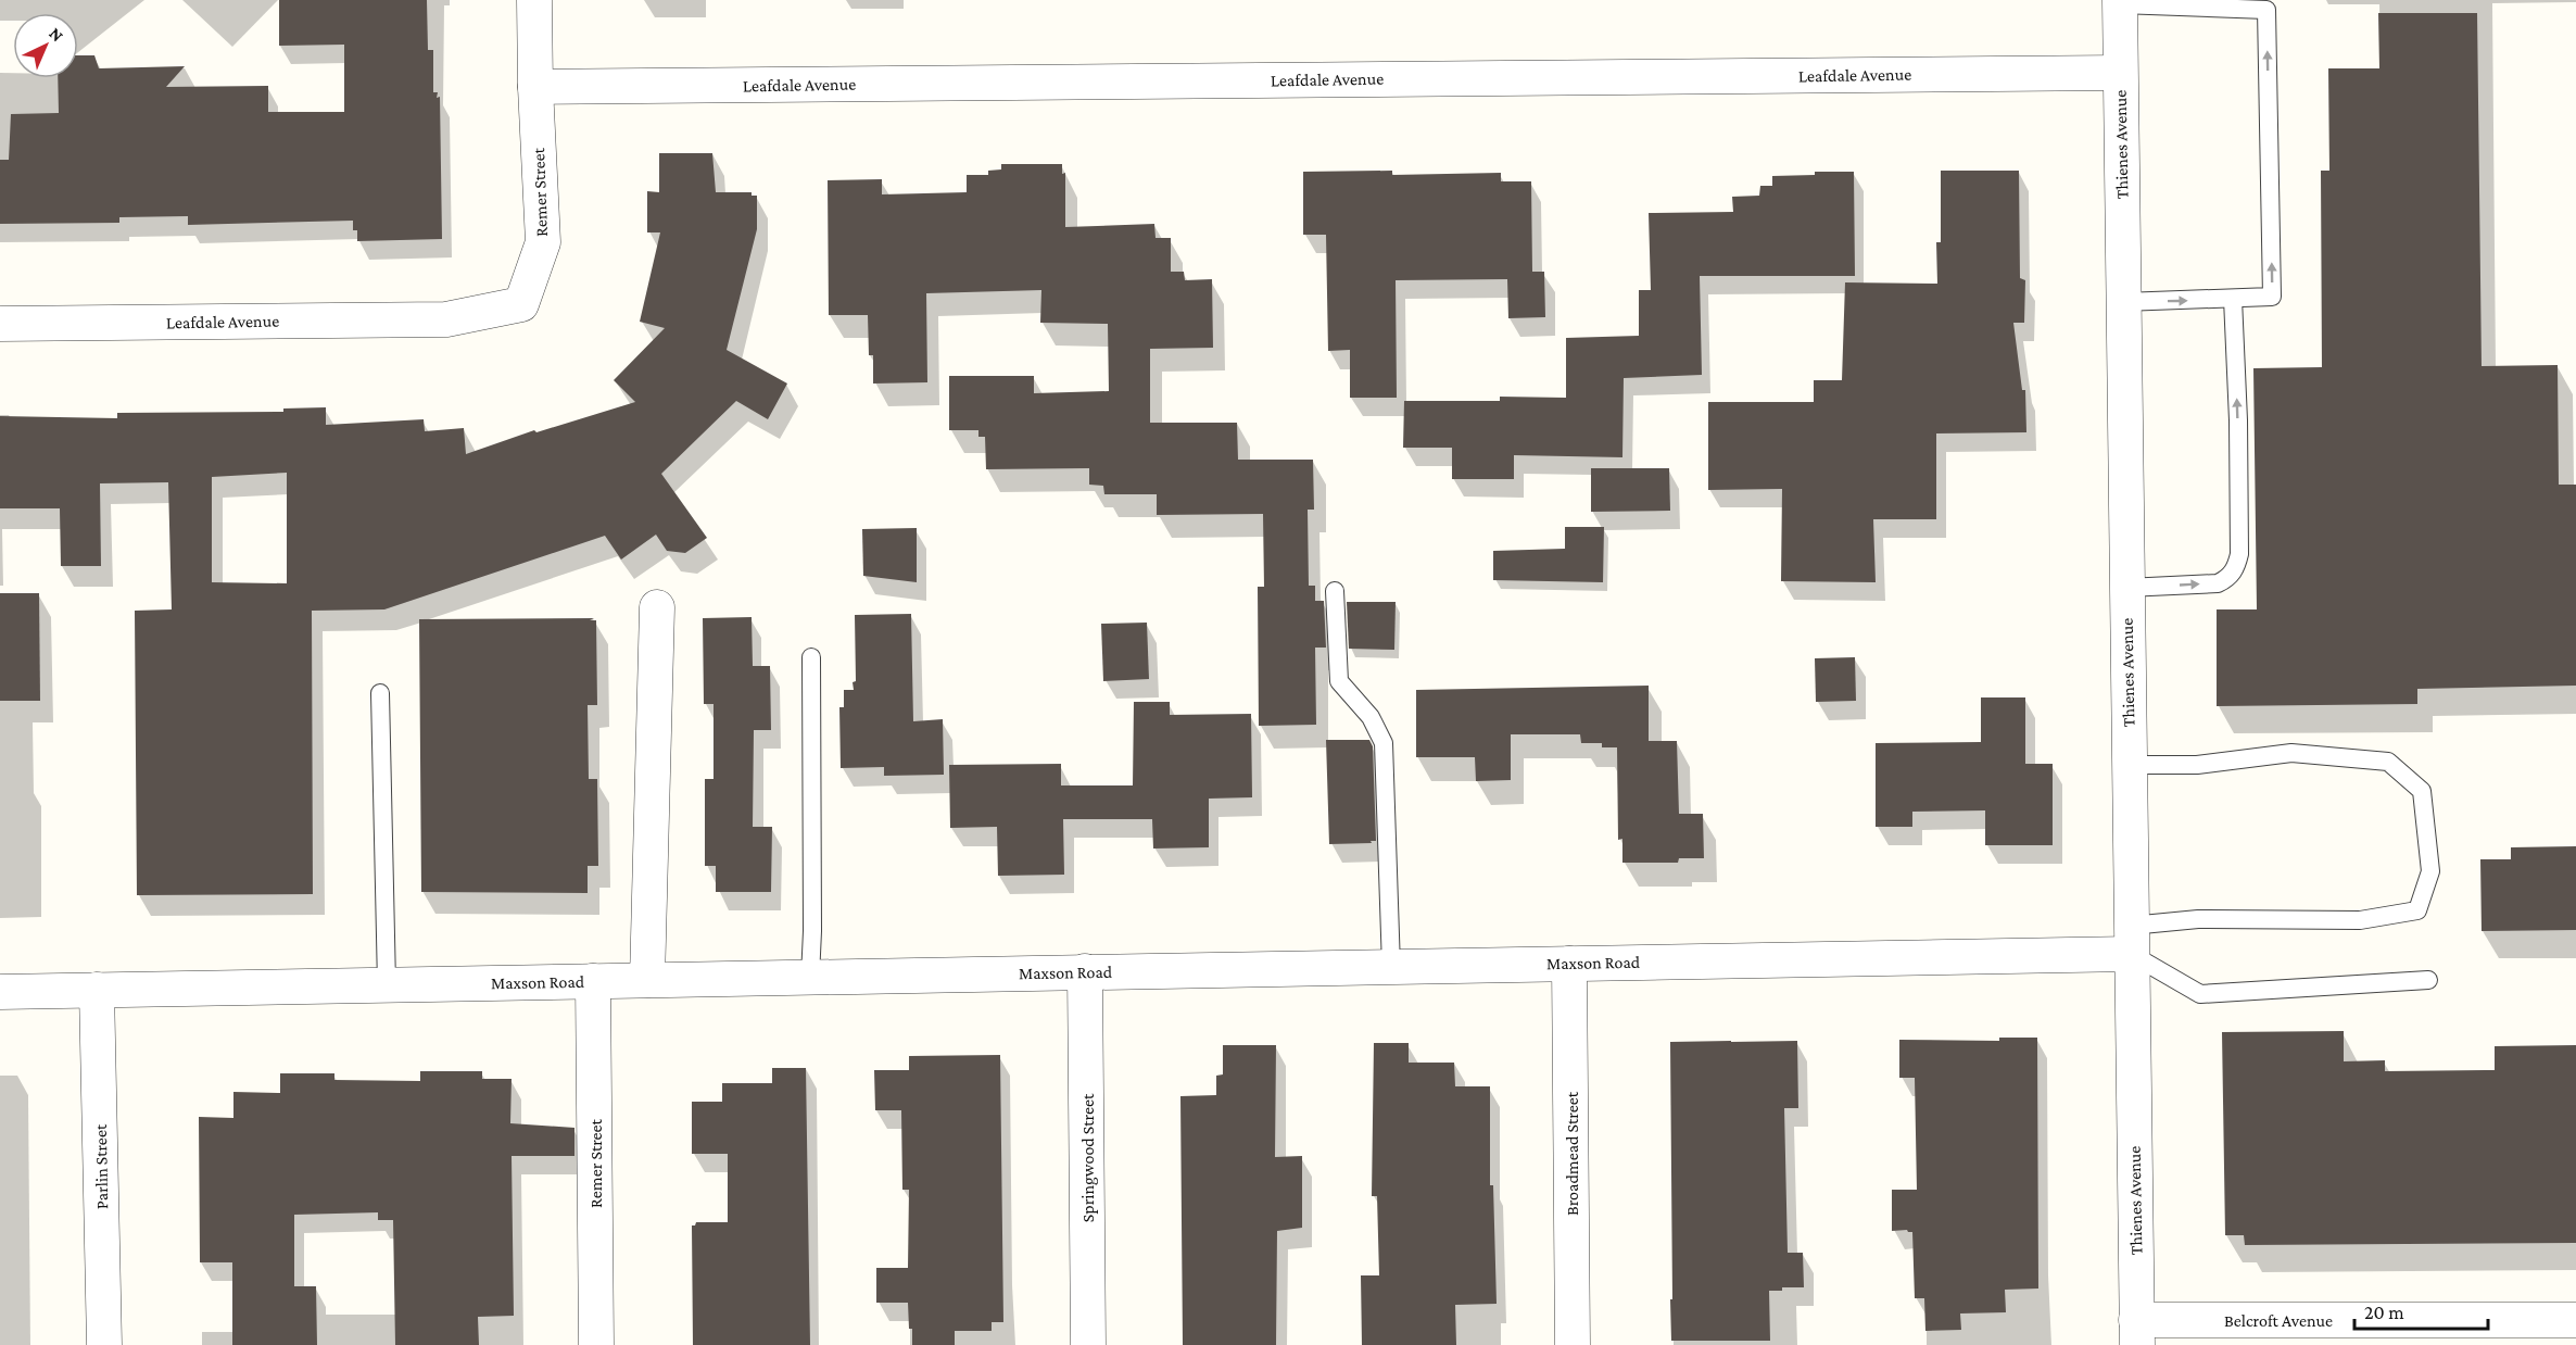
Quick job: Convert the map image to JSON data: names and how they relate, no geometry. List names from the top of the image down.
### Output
{
  "streets": {
    "street": [
      "Leafdale Avenue",
      "Thienes Avenue",
      "Remer Street",
      "Maxson Road",
      "Broadmead Street",
      "Springwood Street",
      "Parlin Street",
      "Belcroft Avenue"
    ]
  },
  "crossings": [
    ["Leafdale Avenue", "Thienes Avenue"],
    ["Leafdale Avenue", "Remer Street"],
    ["Thienes Avenue", "Maxson Road"],
    ["Thienes Avenue", "Belcroft Avenue"],
    ["Remer Street", "Maxson Road"],
    ["Maxson Road", "Broadmead Street"],
    ["Maxson Road", "Springwood Street"],
    ["Maxson Road", "Parlin Street"]
  ],
  "scale_bar": "20 m",
  "north": "top right"
}
